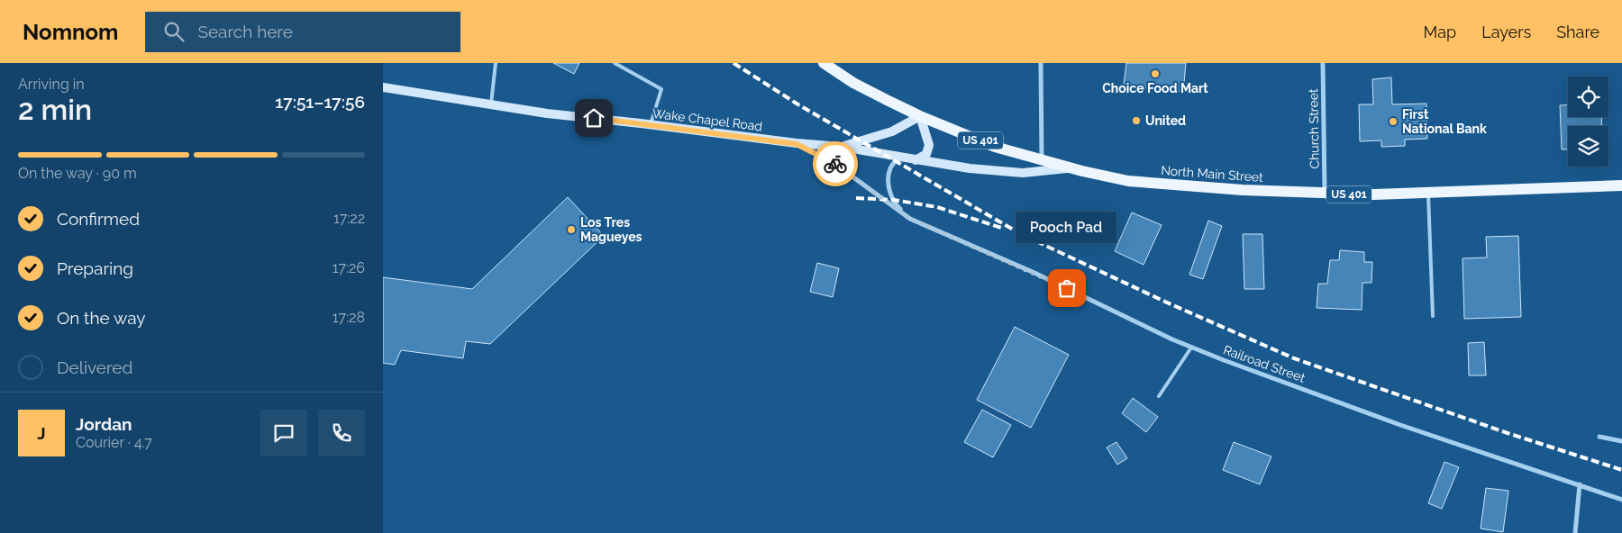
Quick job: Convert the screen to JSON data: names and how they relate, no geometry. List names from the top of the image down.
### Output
{
  "streets": {
    "main road": ["Wake Chapel Road", "US 401", "North Main Street"],
    "street": ["Church Street", "Railroad Street"]
  },
  "crossings": [
    ["Wake Chapel Road", "North Main Street"],
    ["Wake Chapel Road", "Railroad Street"],
    ["Church Street", "North Main Street"]
  ],
  "places": [
    "Choice Food Mart",
    "United",
    "First National Bank",
    "Los Tres Magueyes",
    "Pooch Pad"
  ],
  "page": {
    "header": "Nomnom",
    "search": "Search here",
    "nav": ["Map", "Layers", "Share"],
    "heading": ["2 min", "Arriving in", "17:51–17:56"],
    "panel": ["Jordan", "Courier · 4.7"],
    "bar": "On the way · 90 m",
    "list": [
      ["Confirmed", "17:22"],
      ["Preparing", "17:26"],
      ["On the way", "17:28"],
      "Delivered"
    ],
    "bubble": "Pooch Pad",
    "round": "J"
  }
}
